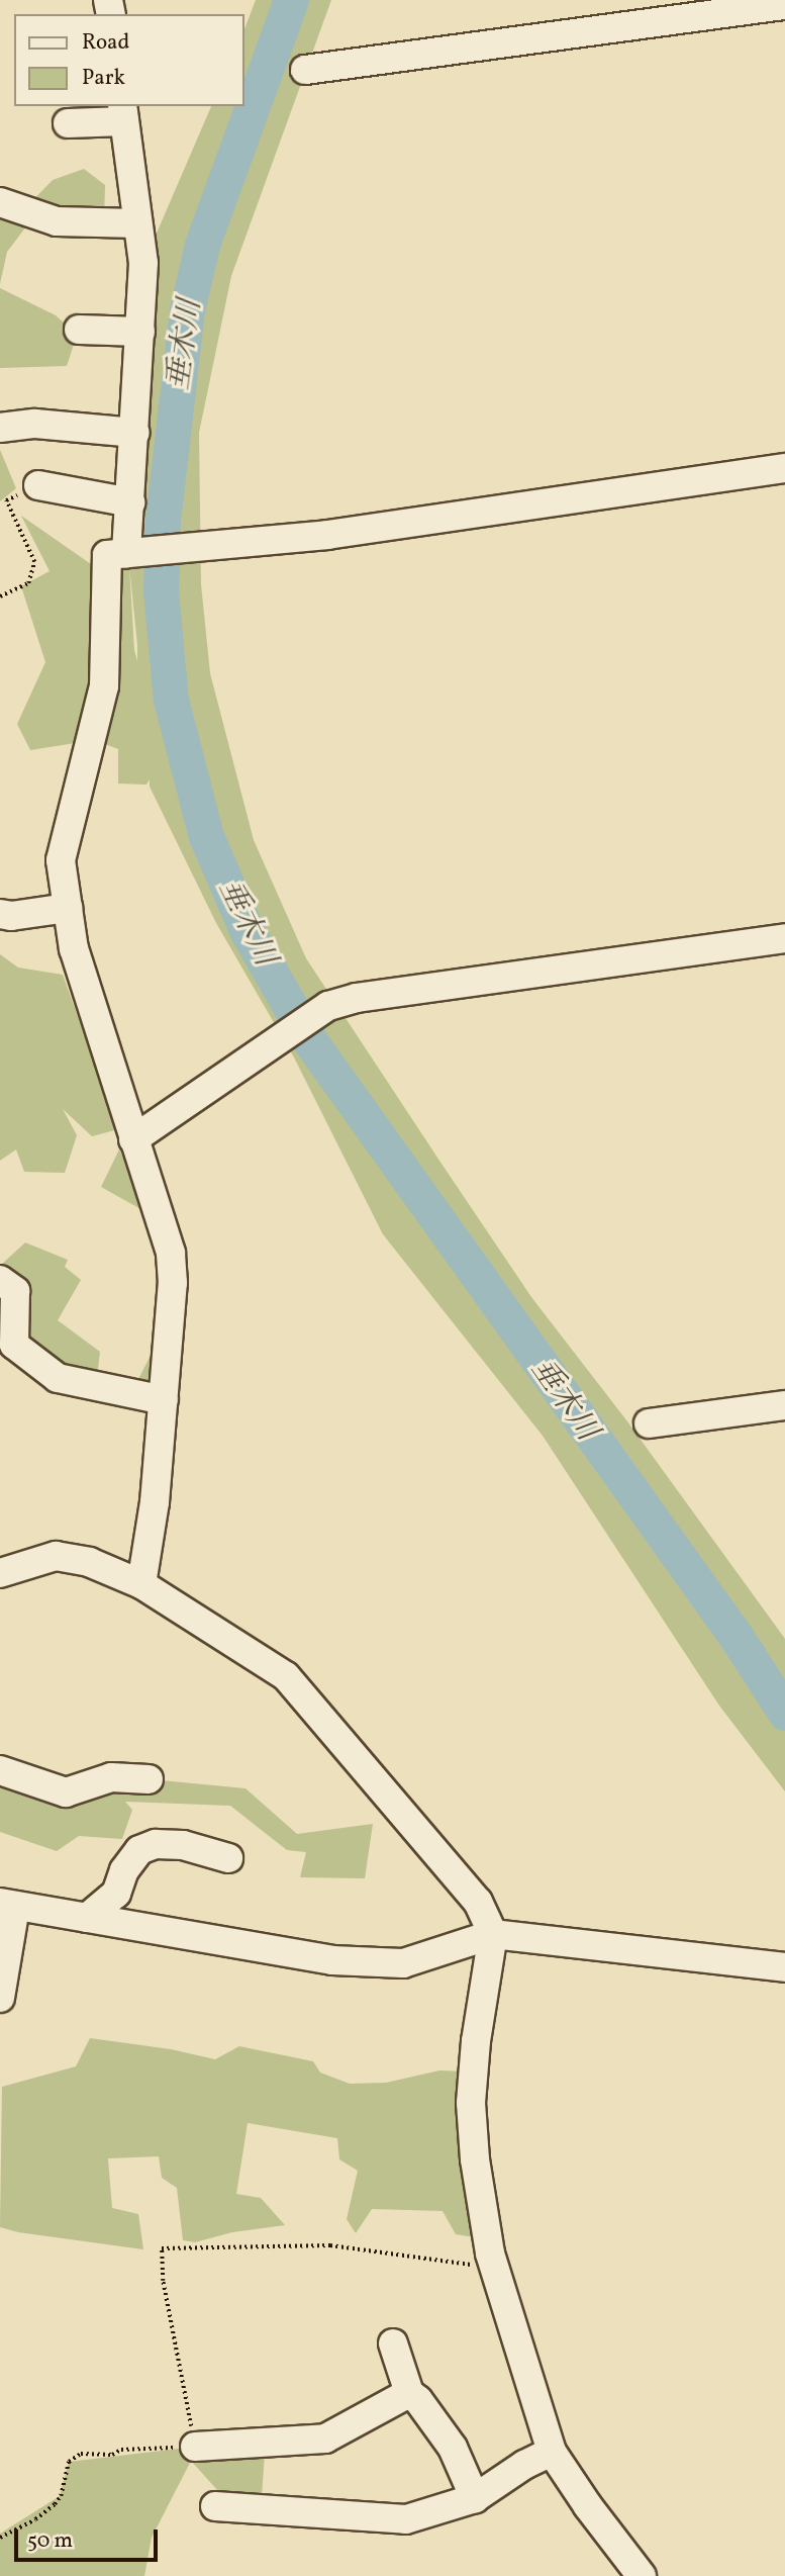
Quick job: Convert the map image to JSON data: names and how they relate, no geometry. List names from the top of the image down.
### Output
{
  "water": ["垂木川"],
  "legend": ["Road", "Park"],
  "scale_bar": "50 m"
}
